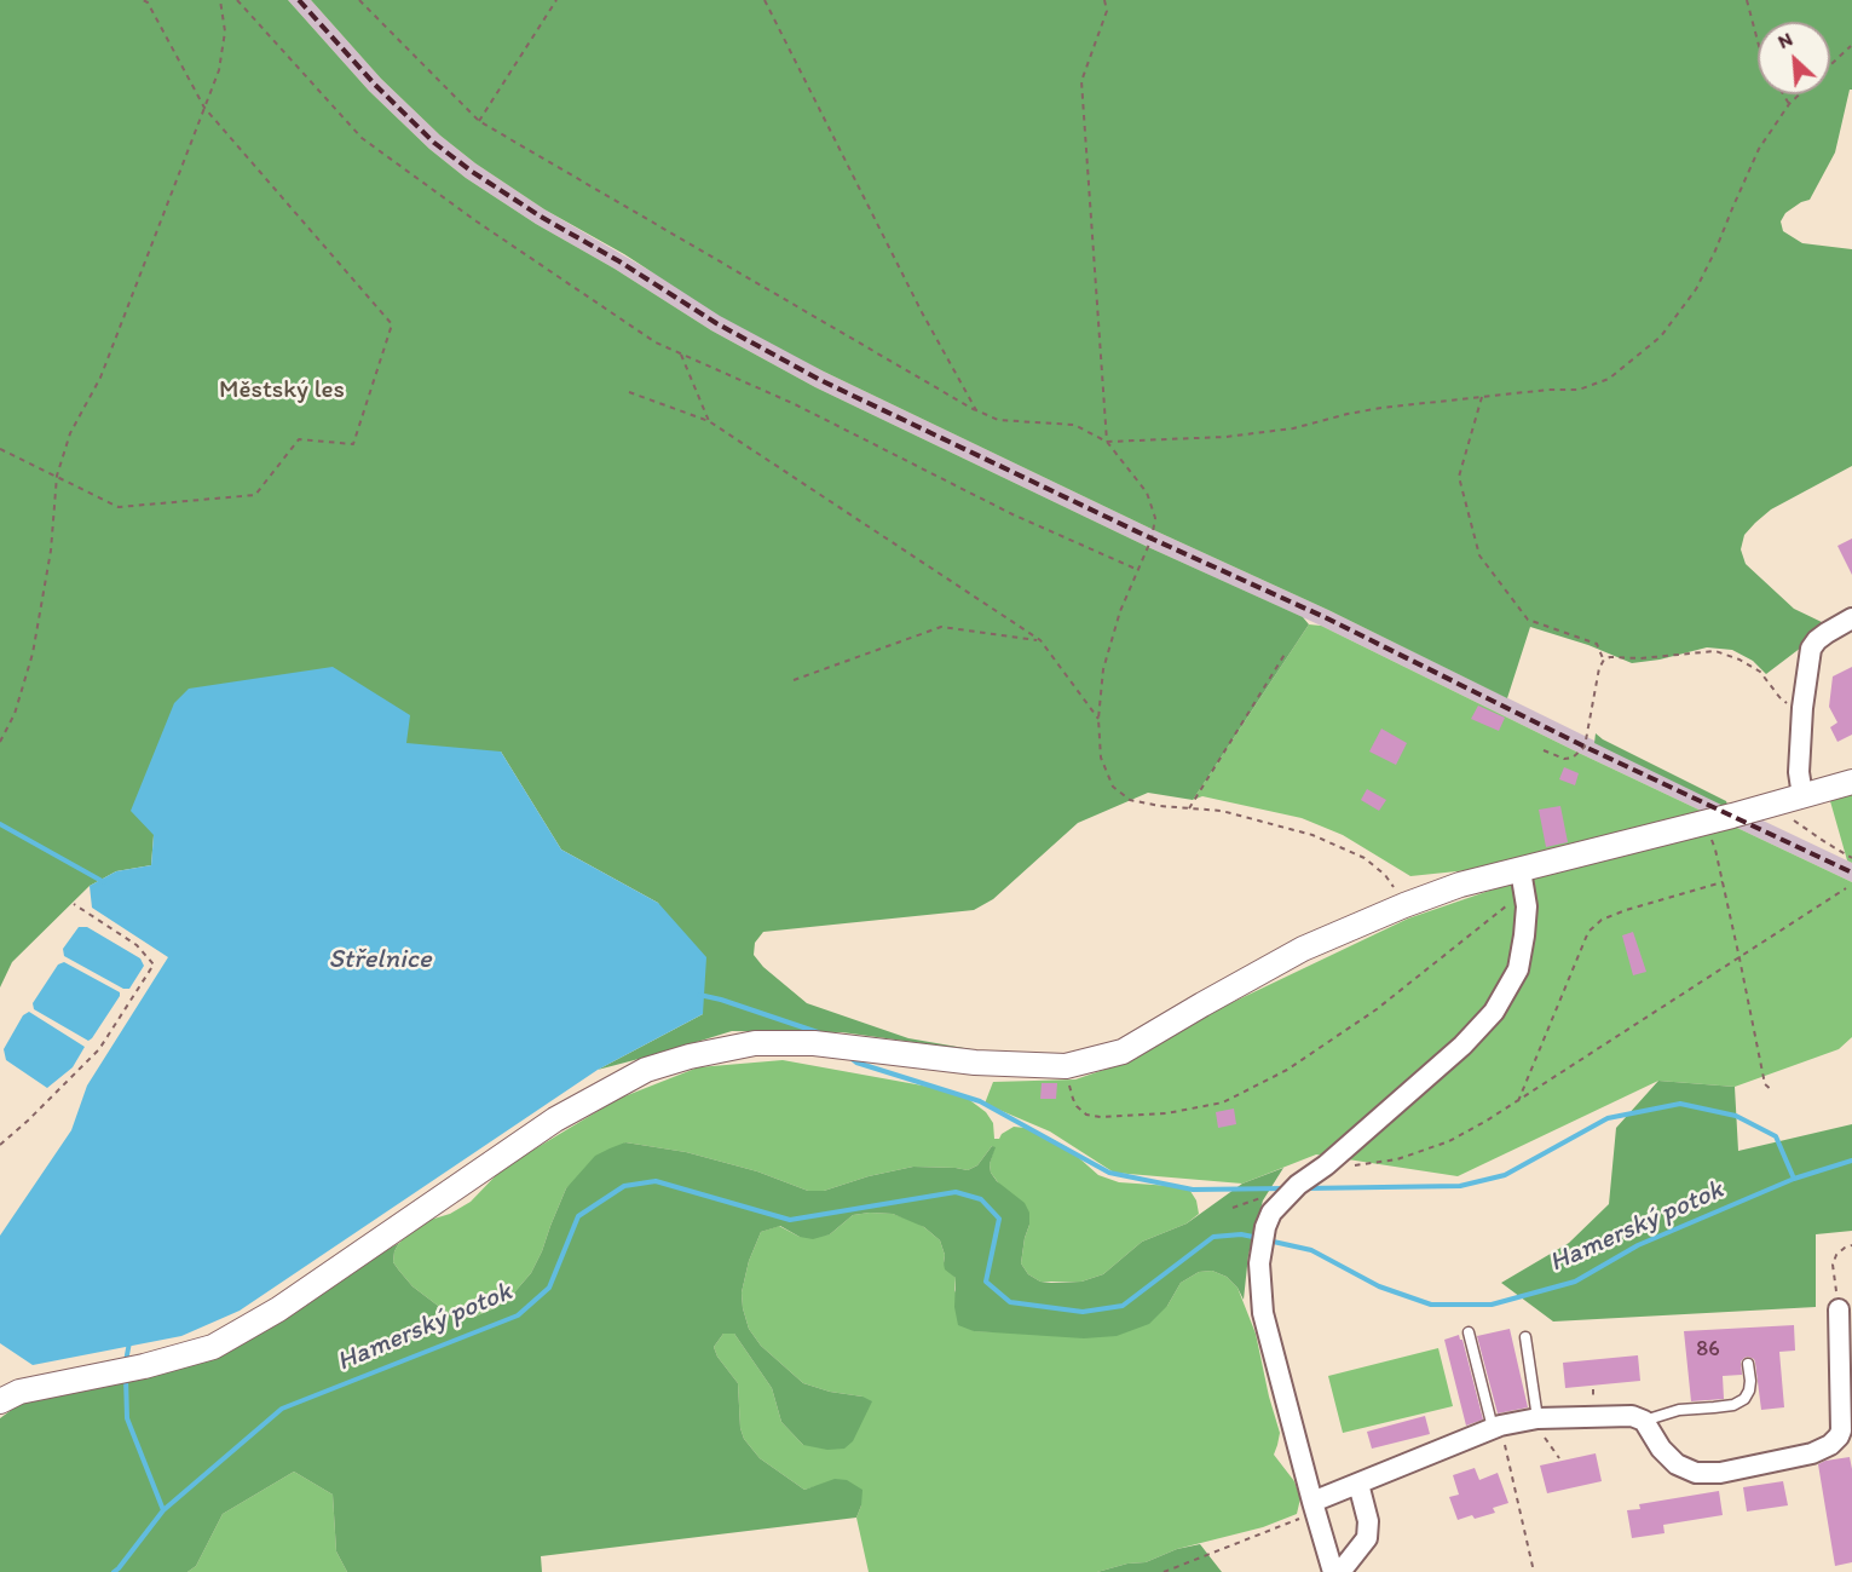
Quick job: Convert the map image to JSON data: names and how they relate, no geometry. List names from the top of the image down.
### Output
{
  "water": ["Střelnice", "Hamerský potok"],
  "parks": ["Městský les"],
  "house_numbers": ["86"],
  "north": "top left"
}
